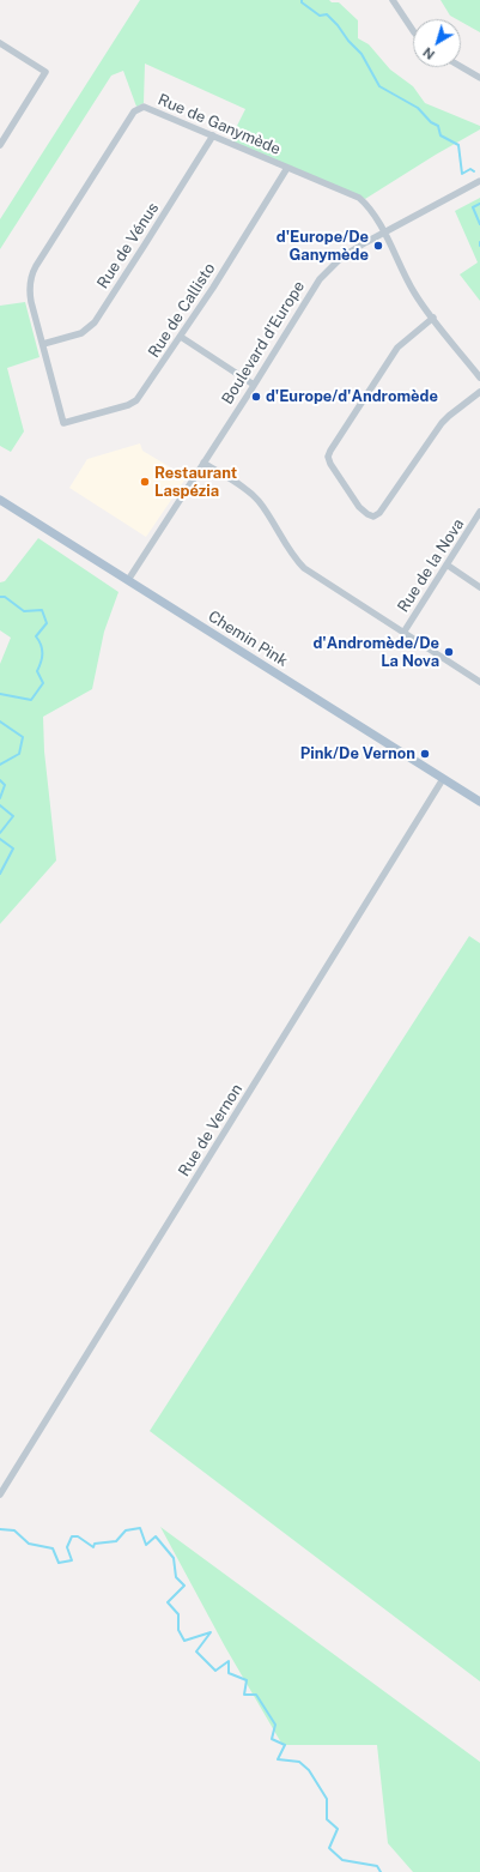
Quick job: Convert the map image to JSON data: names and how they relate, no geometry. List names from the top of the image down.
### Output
{
  "streets": {
    "main road": ["Chemin Pink"],
    "street": [
      "Rue de Ganymède",
      "Rue de Vénus",
      "Rue de Callisto",
      "Boulevard d'Europe",
      "Rue de la Nova",
      "Rue de Vernon"
    ]
  },
  "crossings": [
    ["Rue de Ganymède", "Rue de Vénus"],
    ["Rue de Ganymède", "Rue de Callisto"],
    ["Rue de Ganymède", "Boulevard d'Europe"],
    ["Boulevard d'Europe", "Chemin Pink"],
    ["Chemin Pink", "Rue de Vernon"]
  ],
  "places": [
    "d'Europe/De Ganymède",
    "d'Europe/d'Andromède",
    "Restaurant Laspézia",
    "d'Andromède/De La Nova",
    "Pink/De Vernon"
  ],
  "north": "bottom left"
}
